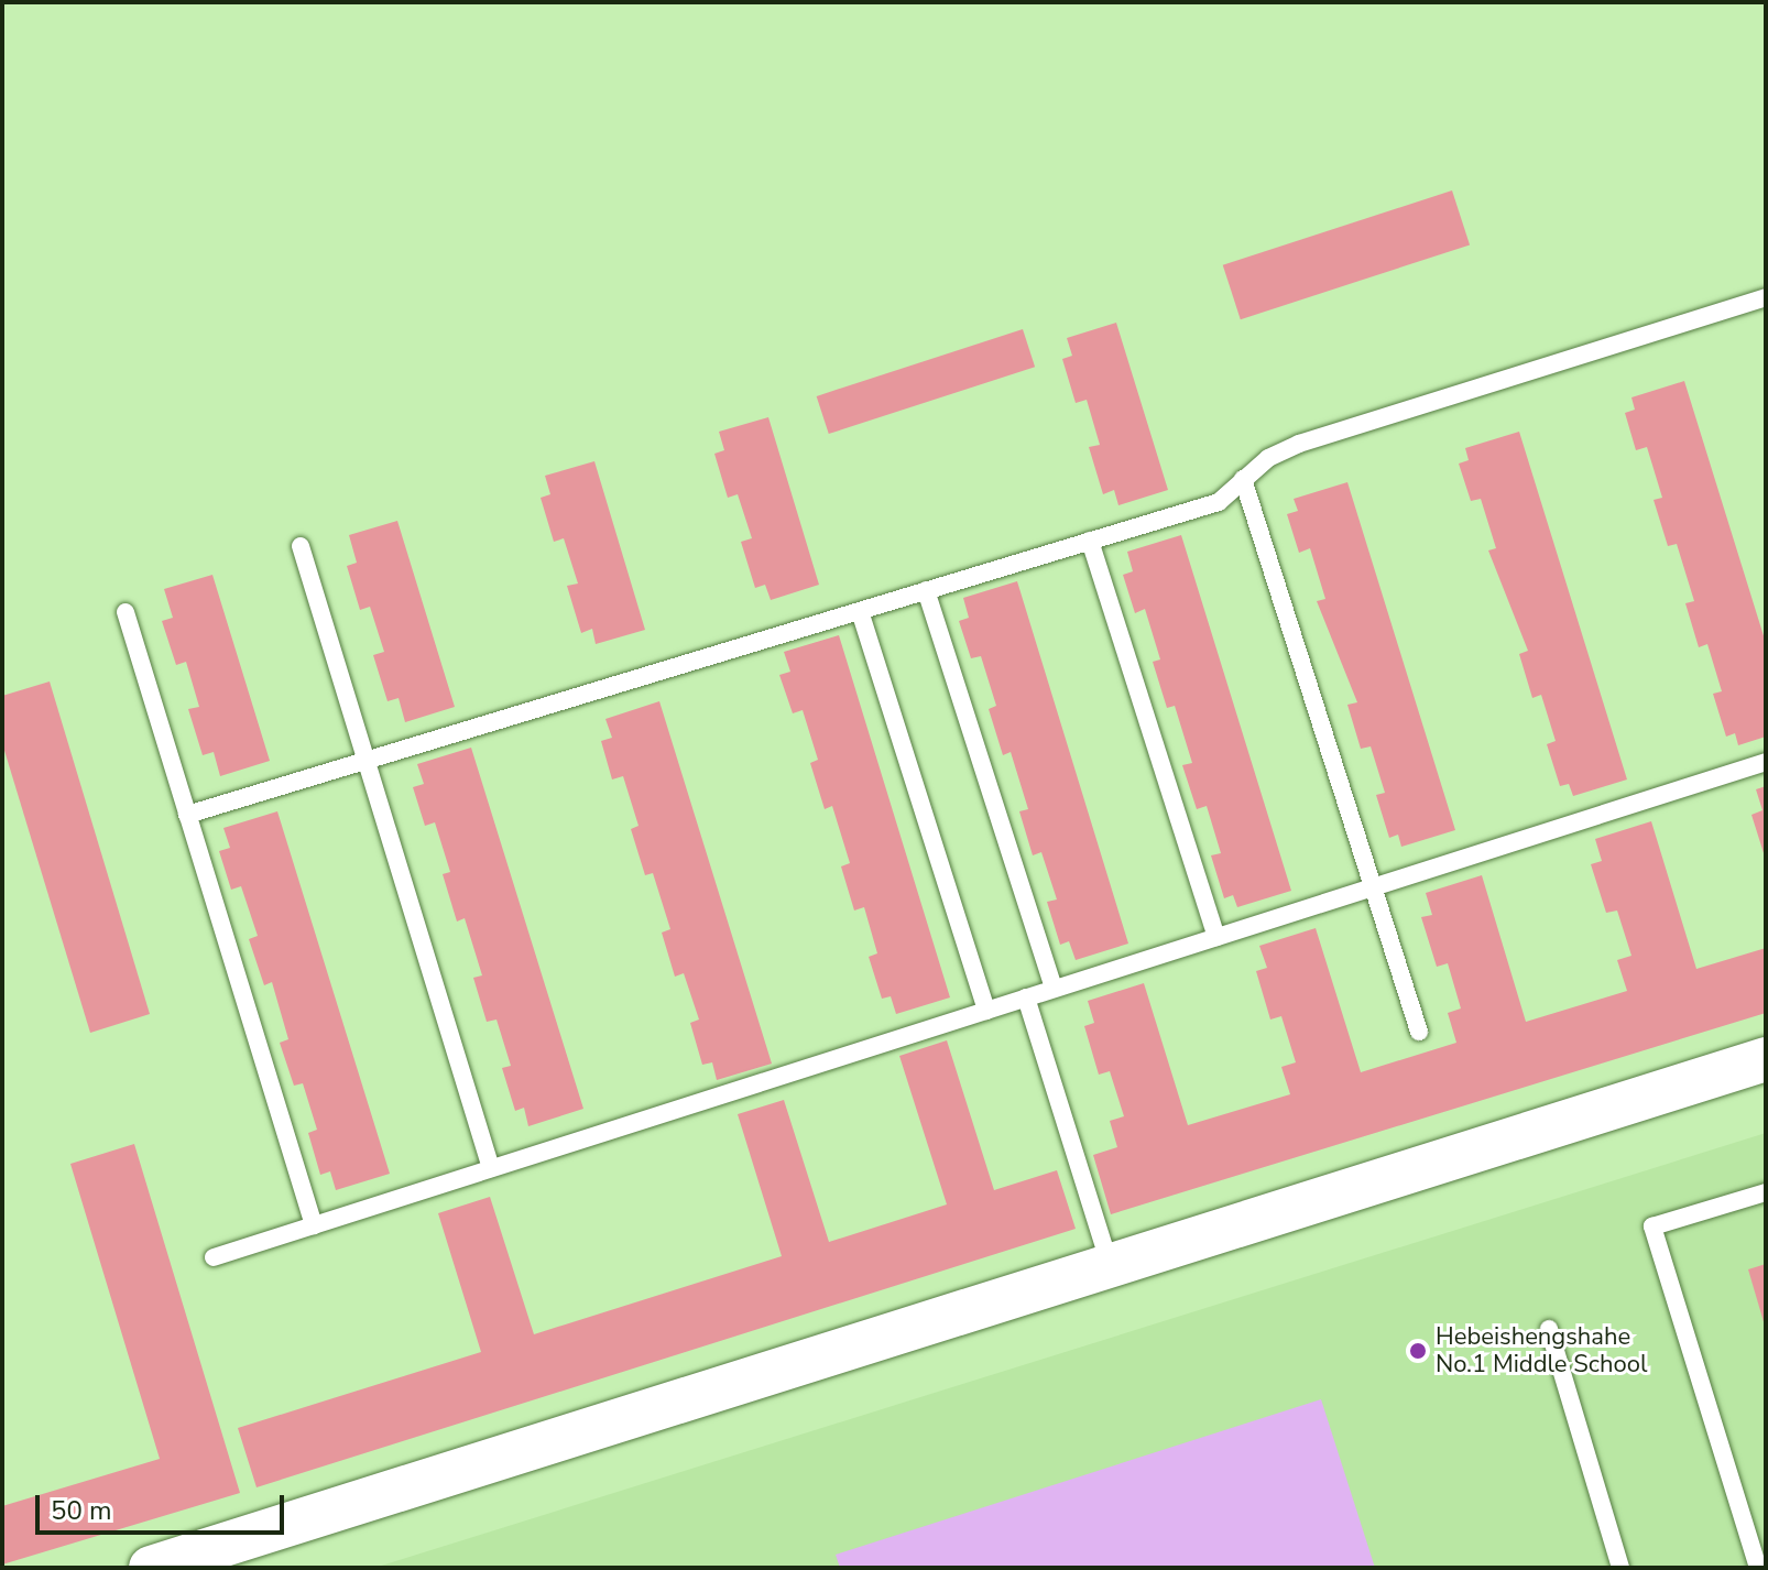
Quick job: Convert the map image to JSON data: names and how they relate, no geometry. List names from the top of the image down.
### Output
{
  "places": ["Hebeishengshahe No.1 Middle School"],
  "scale_bar": "50 m"
}
